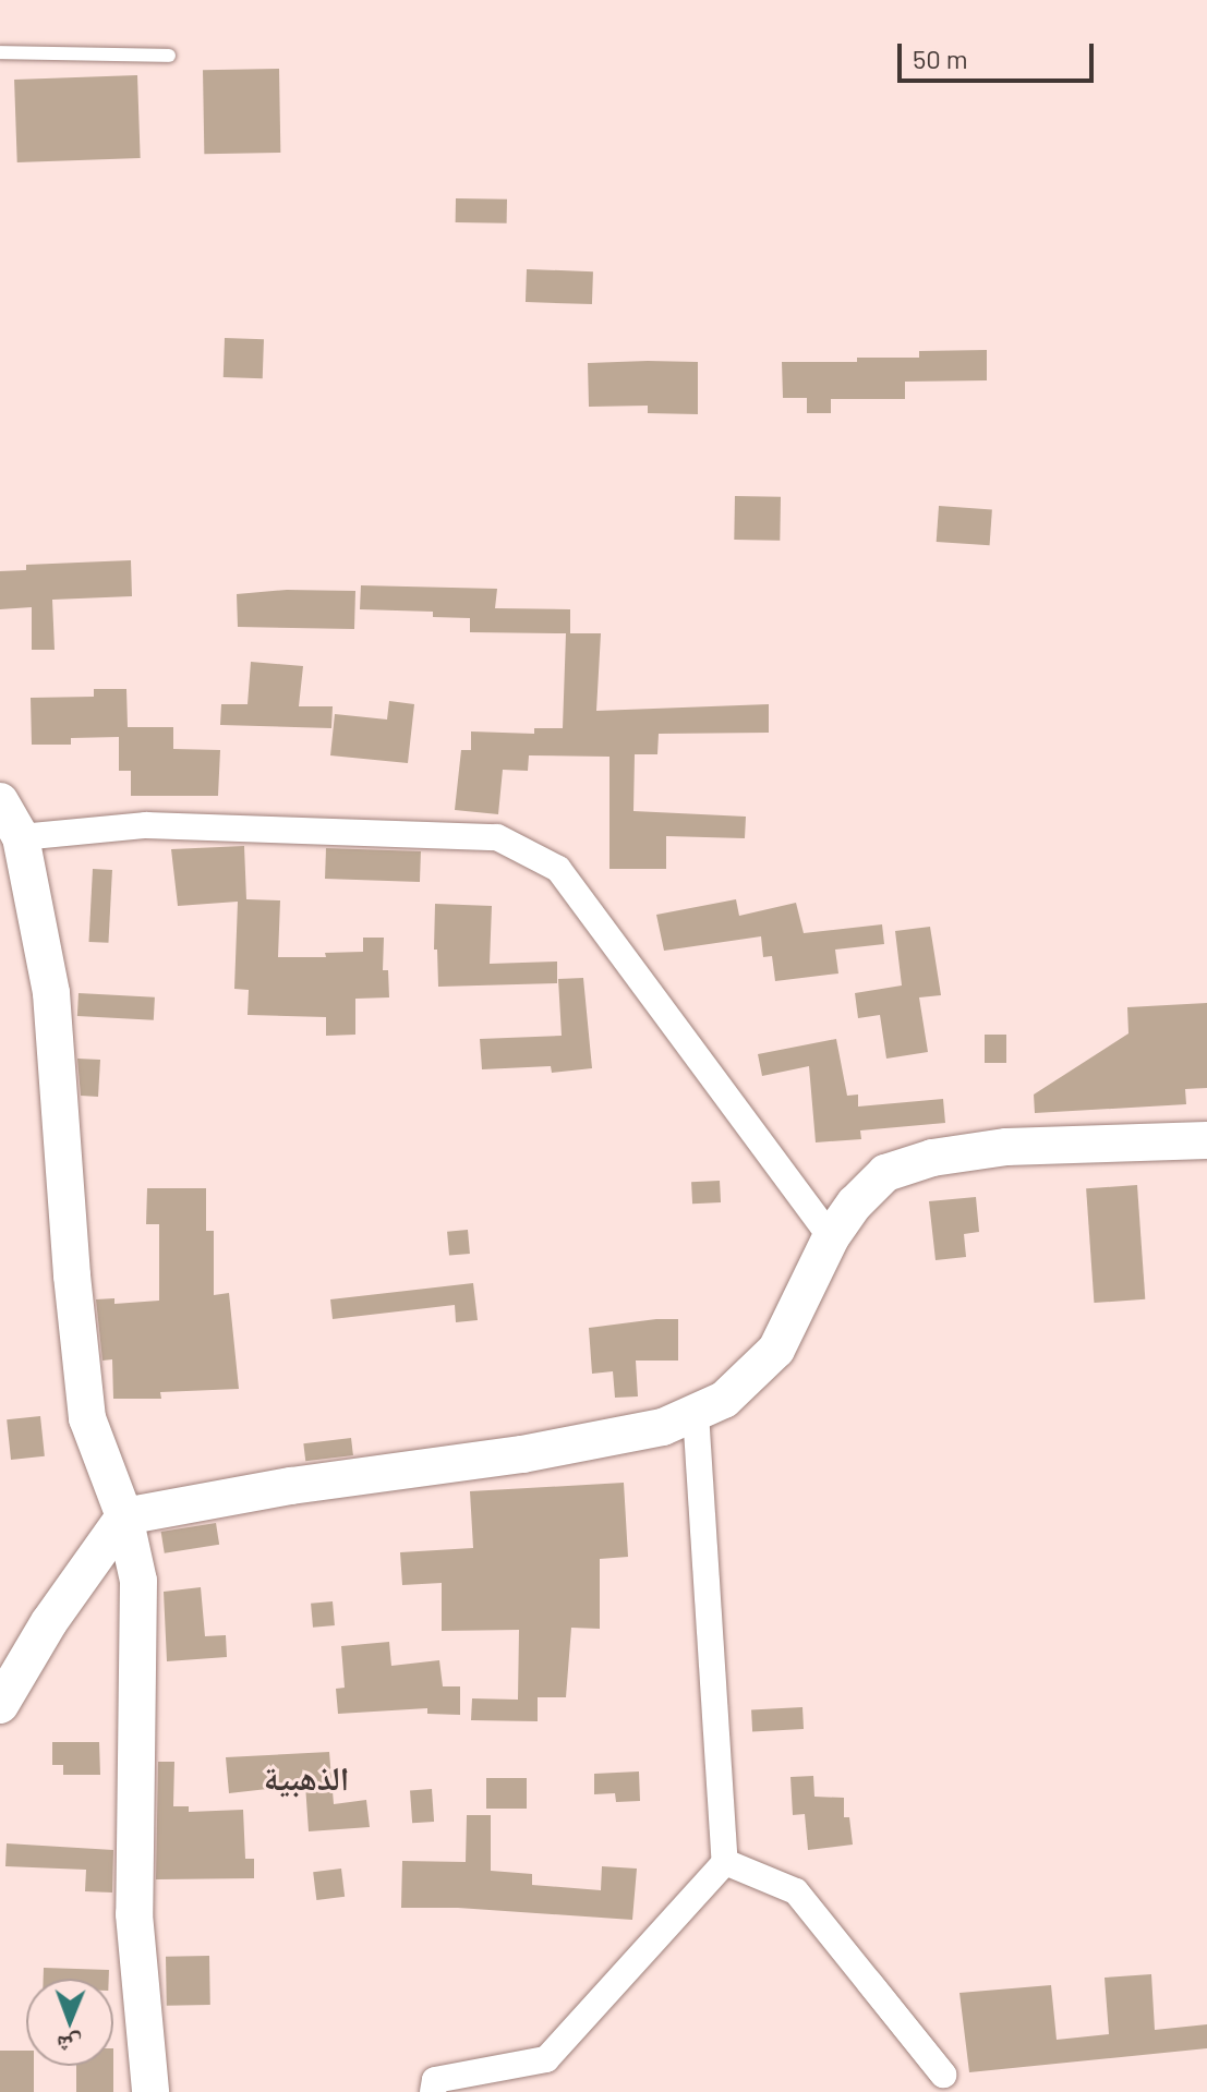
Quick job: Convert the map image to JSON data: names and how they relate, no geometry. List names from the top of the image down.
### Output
{
  "districts": ["الذهبية"],
  "scale_bar": "50 m",
  "north": "bottom"
}
